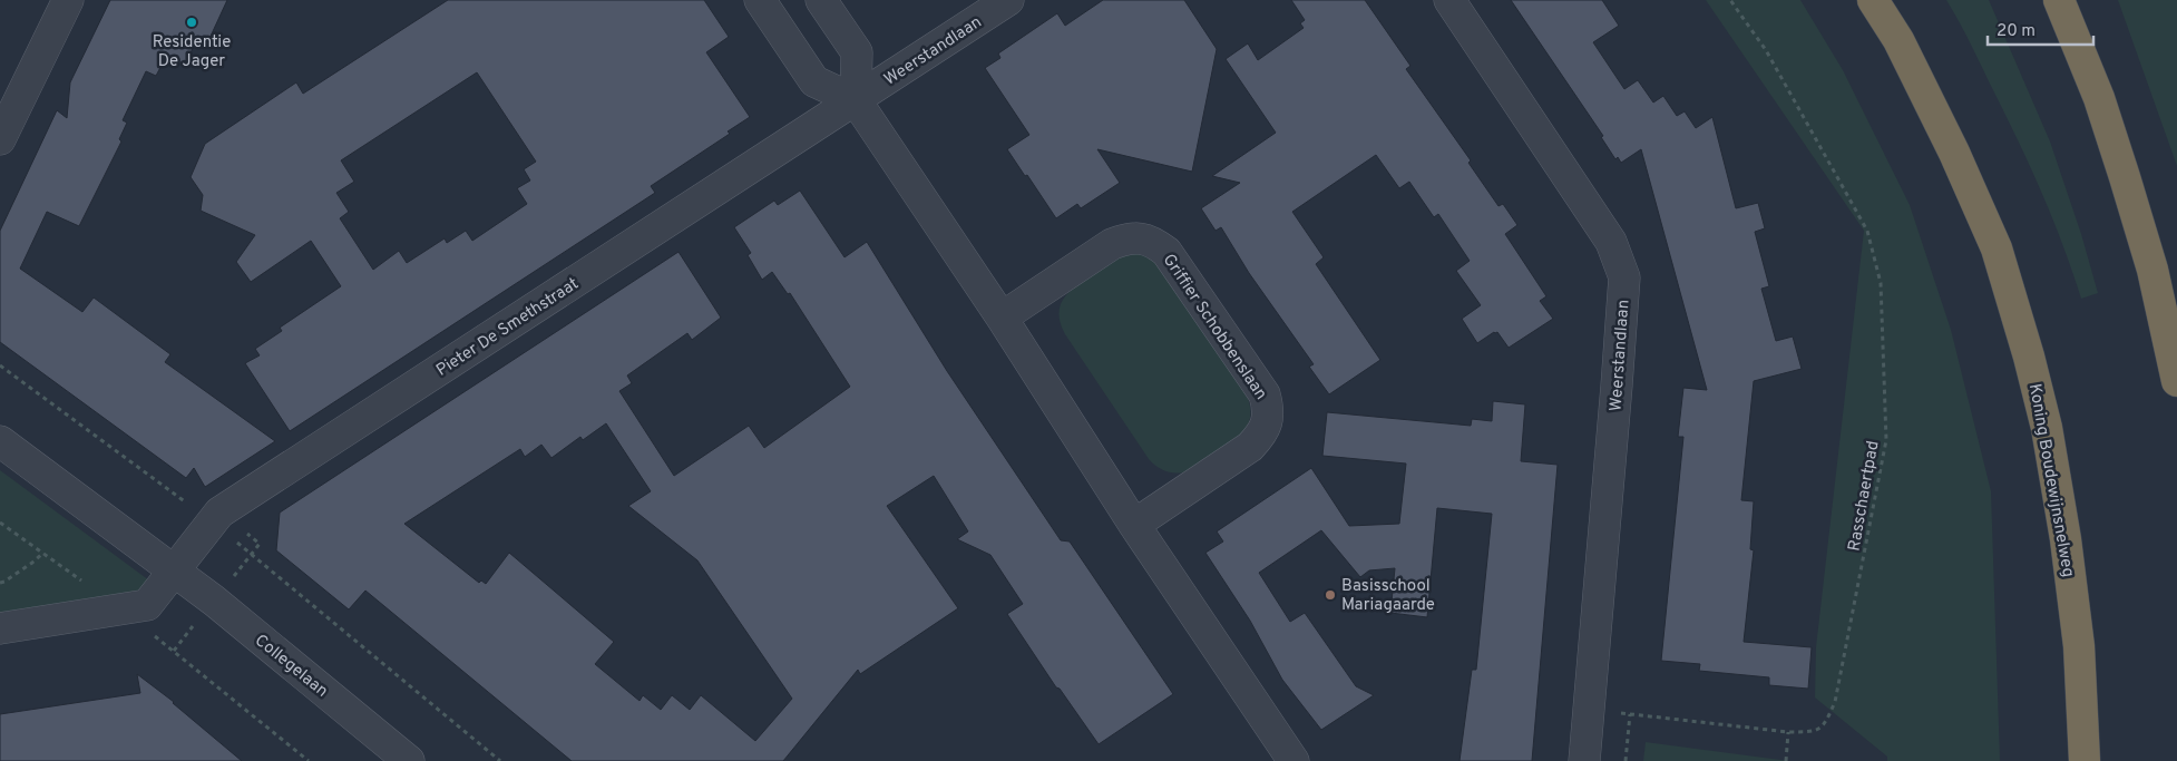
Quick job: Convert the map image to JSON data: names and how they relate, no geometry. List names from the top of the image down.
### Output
{
  "streets": {
    "highway": ["Koning Boudewijnsnelweg"],
    "street": [
      "Weerstandlaan",
      "Pieter De Smethstraat",
      "Griffier Schobbenslaan",
      "Collegelaan"
    ],
    "path": ["Rasschaertpad"]
  },
  "crossings": [
    ["Weerstandlaan", "Pieter De Smethstraat"],
    ["Weerstandlaan", "Rasschaertpad"],
    ["Pieter De Smethstraat", "Collegelaan"]
  ],
  "places": ["Residentie De Jager", "Basisschool Mariagaarde"],
  "scale_bar": "20 m"
}
